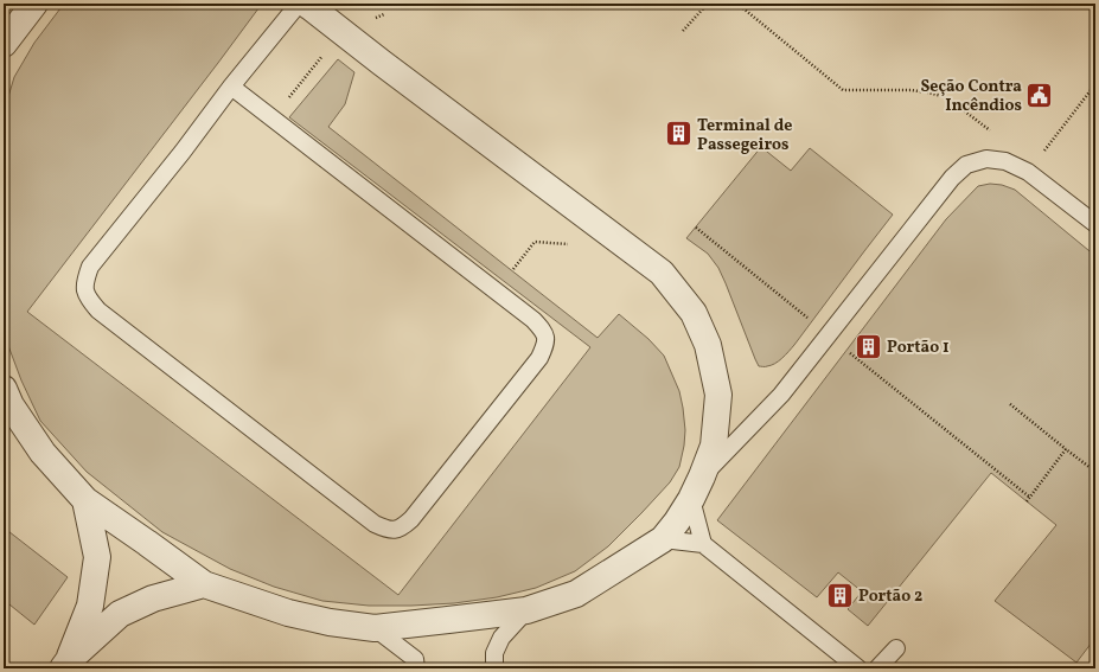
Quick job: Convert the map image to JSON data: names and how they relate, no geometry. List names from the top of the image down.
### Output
{
  "places": {
    "public building": ["Seção Contra Incêndios"],
    "building": ["Terminal de Passegeiros", "Portão 1", "Portão 2"]
  }
}
